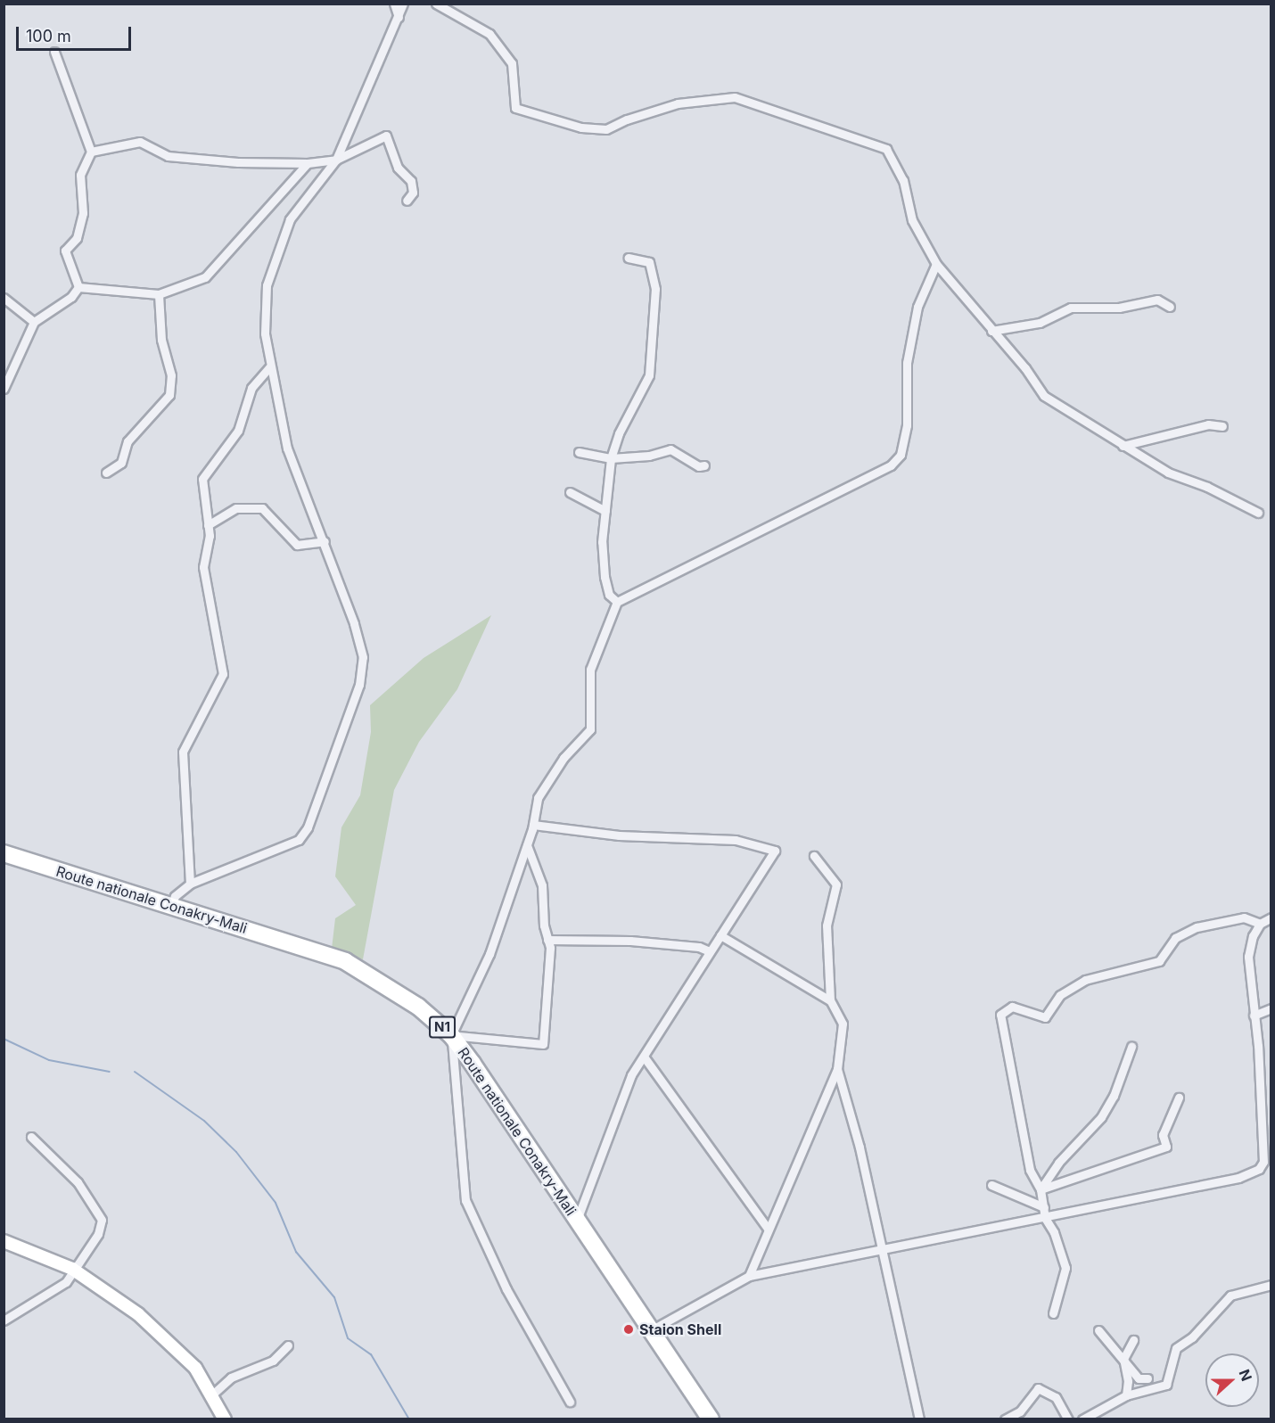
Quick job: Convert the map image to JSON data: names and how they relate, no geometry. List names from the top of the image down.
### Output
{
  "streets": {
    "highway": ["Route nationale Conakry-Mali", "N1"]
  },
  "places": ["Staion Shell"],
  "scale_bar": "100 m",
  "north": "right"
}
